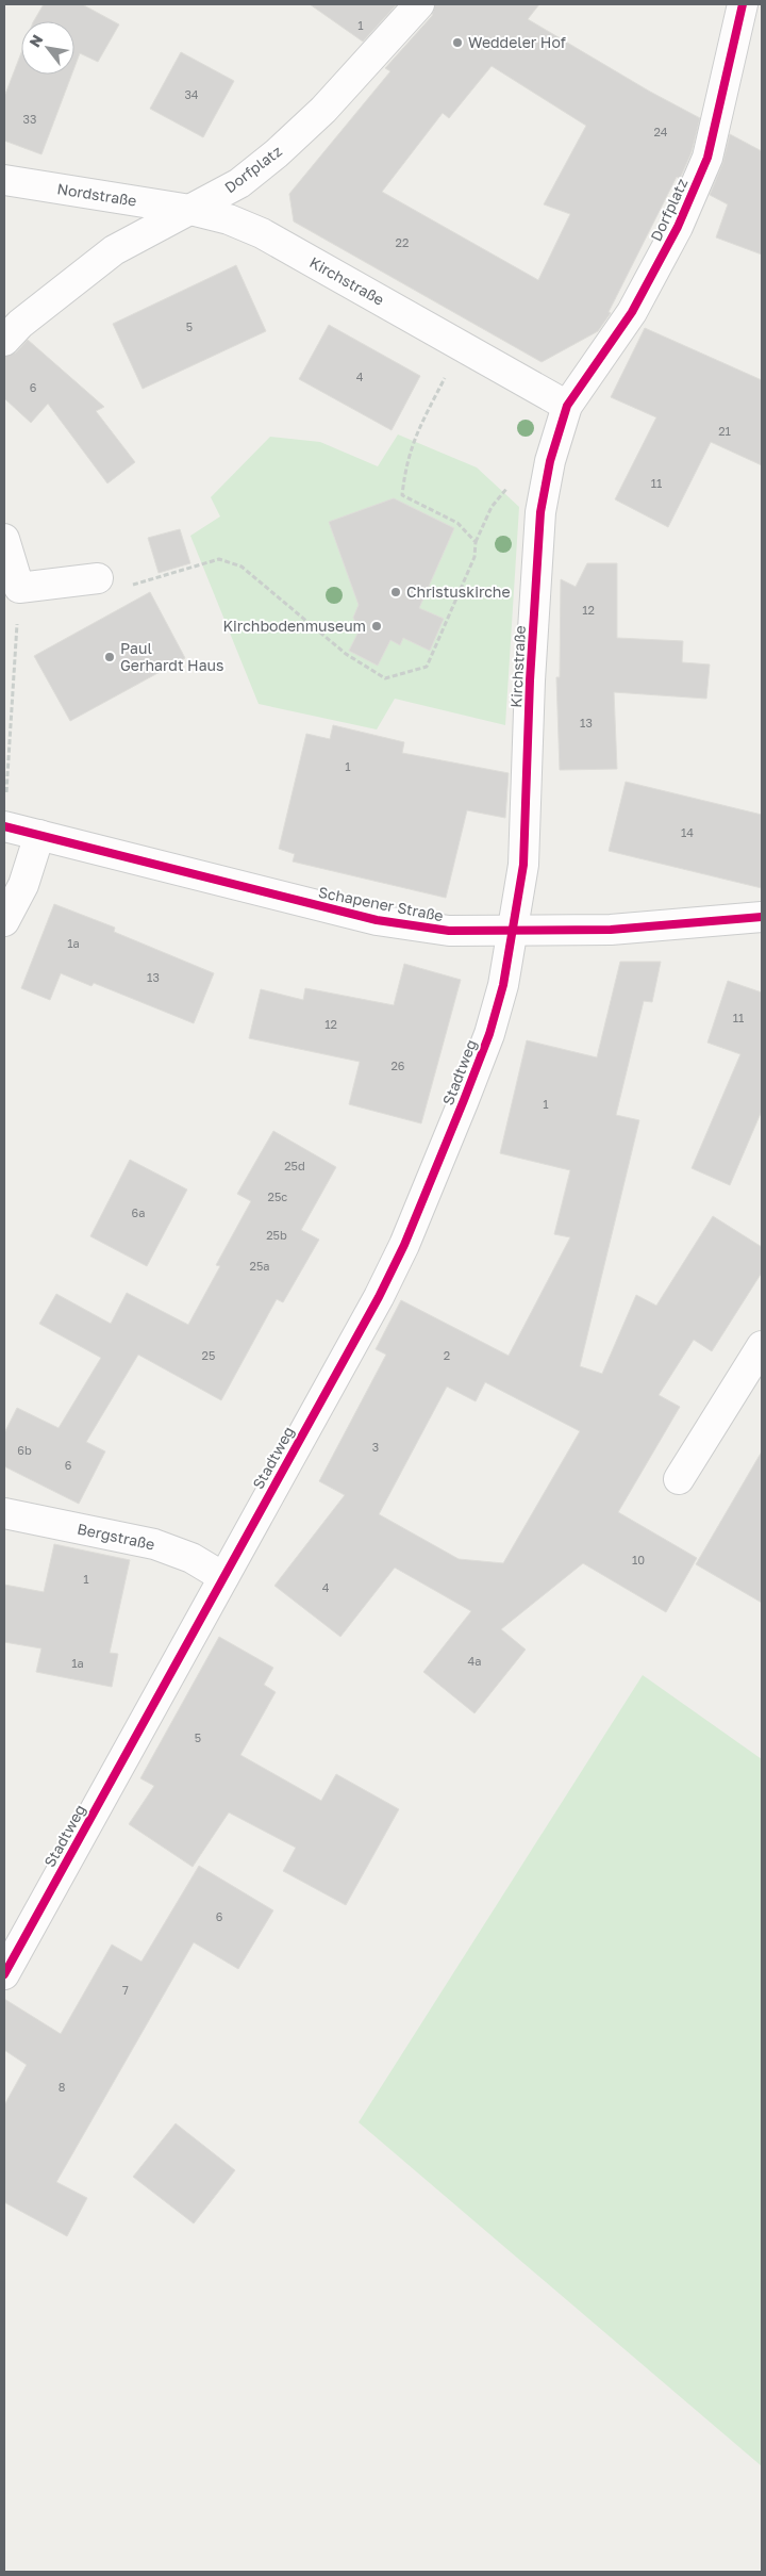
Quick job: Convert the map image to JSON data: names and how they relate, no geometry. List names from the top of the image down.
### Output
{
  "streets": {
    "street": [
      "Dorfplatz",
      "Nordstraße",
      "Kirchstraße",
      "Schapener Straße",
      "Stadtweg",
      "Bergstraße"
    ]
  },
  "crossings": [
    ["Dorfplatz", "Nordstraße"],
    ["Dorfplatz", "Kirchstraße"],
    ["Nordstraße", "Kirchstraße"],
    ["Kirchstraße", "Schapener Straße"],
    ["Kirchstraße", "Stadtweg"],
    ["Schapener Straße", "Stadtweg"],
    ["Stadtweg", "Bergstraße"]
  ],
  "places": [
    "Weddeler Hof",
    "Christuskirche",
    "Kirchbodenmuseum",
    "Paul Gerhardt Haus"
  ],
  "house_numbers": [
    "1",
    "34",
    "33",
    "24",
    "22",
    "5",
    "4",
    "6",
    "21",
    "11",
    "12",
    "13",
    "1",
    "14",
    "1a",
    "13",
    "11",
    "12",
    "26",
    "1",
    "25d",
    "25c",
    "6a",
    "25b",
    "25a",
    "25",
    "2",
    "3",
    "6b",
    "6",
    "10",
    "1",
    "4",
    "4a",
    "1a",
    "5",
    "6",
    "7",
    "8"
  ],
  "north": "top left"
}
